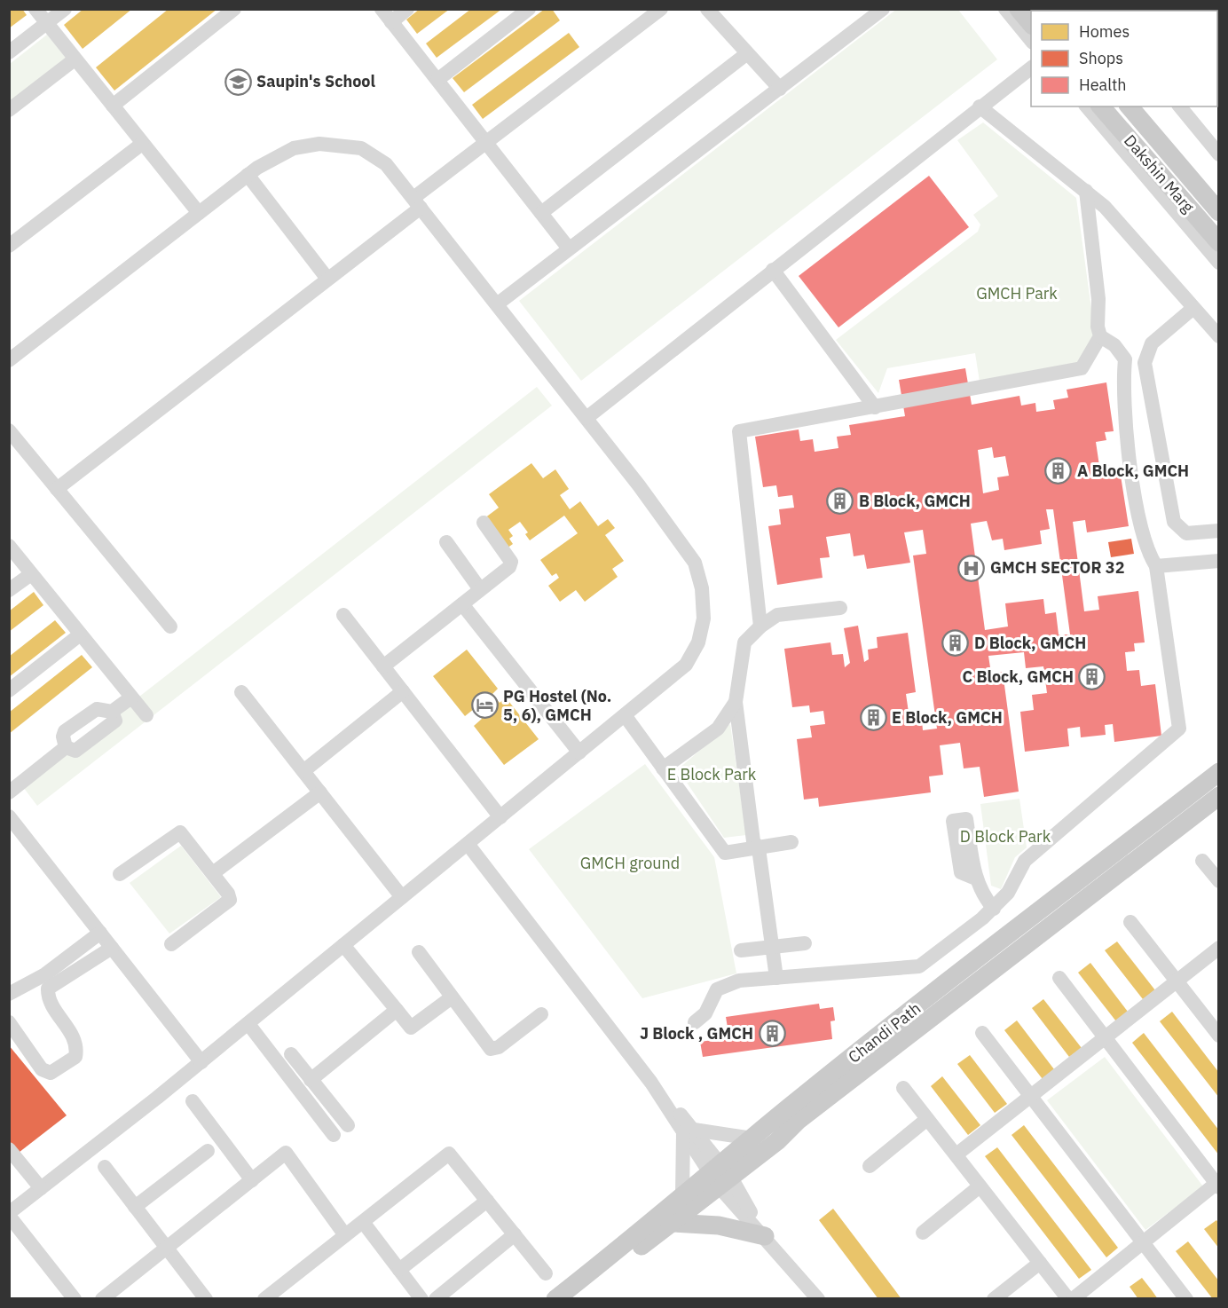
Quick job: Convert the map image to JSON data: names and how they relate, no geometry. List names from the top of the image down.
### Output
{
  "streets": {
    "main road": ["Dakshin Marg", "Chandi Path"]
  },
  "parks": [
    "GMCH Park",
    "E Block Park",
    "D Block Park",
    "GMCH ground"
  ],
  "places": {
    "school or university": ["Saupin's School"],
    "building": [
      "A Block, GMCH",
      "B Block, GMCH",
      "D Block, GMCH",
      "C Block, GMCH",
      "E Block, GMCH",
      "J Block , GMCH"
    ],
    "hospital": ["GMCH SECTOR 32"],
    "hotel": ["PG Hostel (No. 5, 6), GMCH"]
  },
  "legend": ["Homes", "Shops", "Health"]
}
